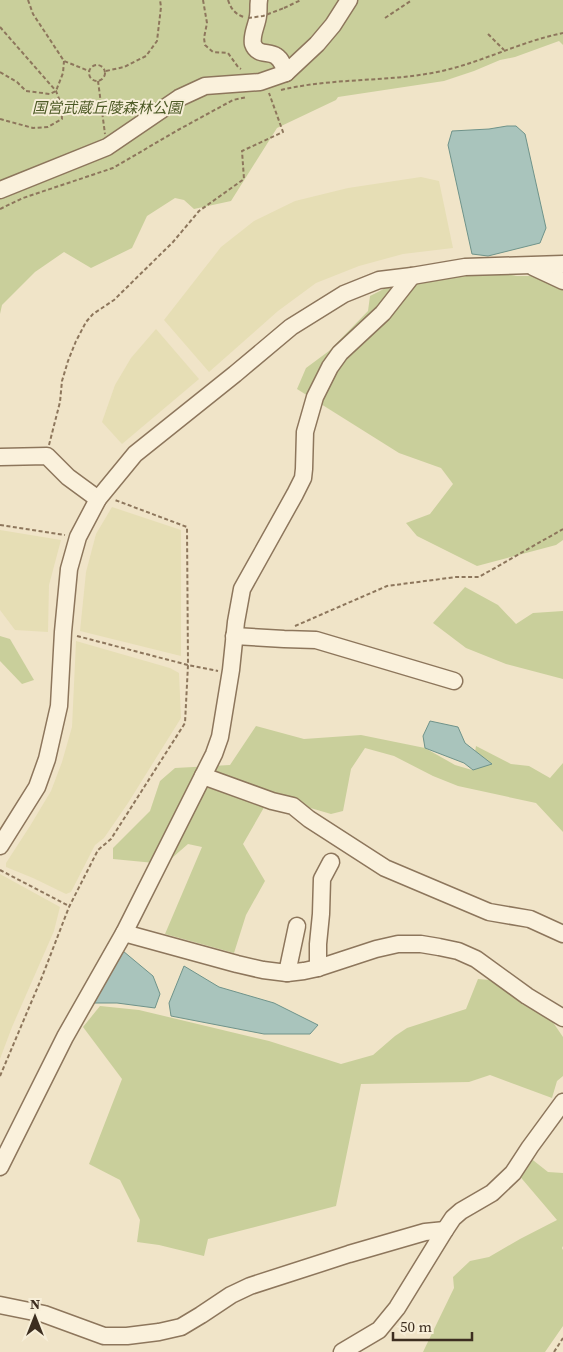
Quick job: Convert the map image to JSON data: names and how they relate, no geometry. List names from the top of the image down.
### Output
{
  "parks": ["国営武蔵丘陵森林公園"],
  "scale_bar": "50 m",
  "north": "top"
}
